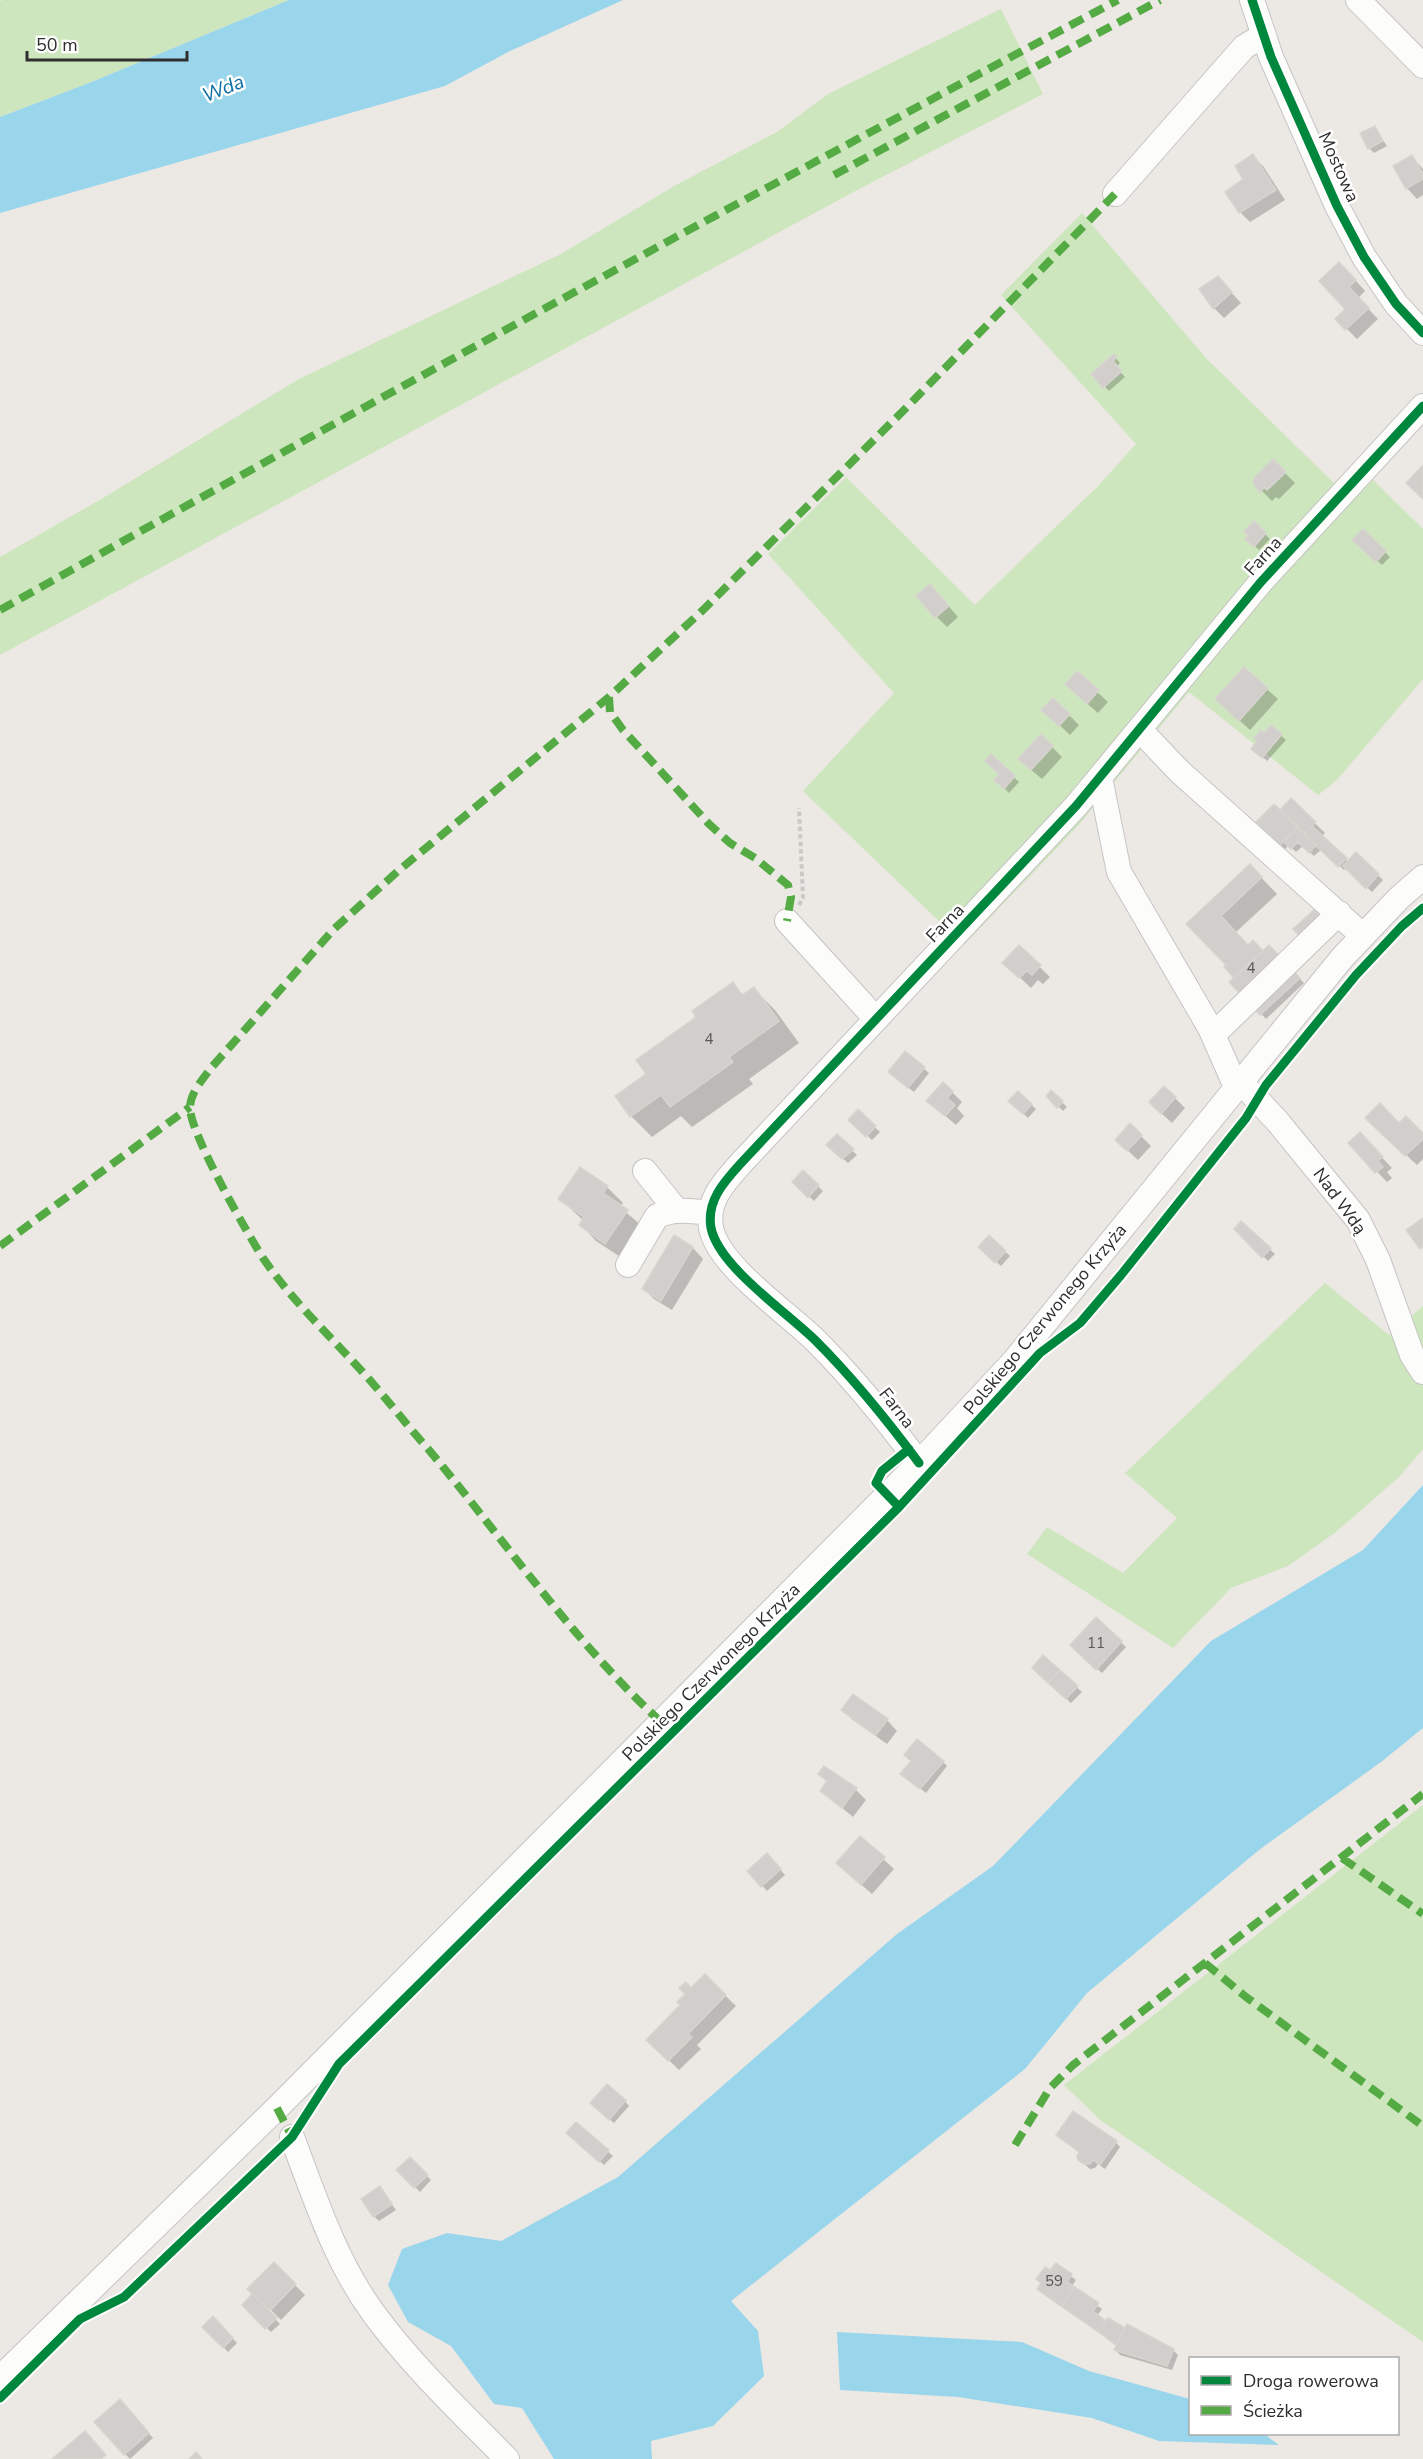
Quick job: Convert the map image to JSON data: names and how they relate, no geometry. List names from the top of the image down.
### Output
{
  "streets": {
    "street": [
      "Mostowa",
      "Farna",
      "Nad Wdą",
      "Polskiego Czerwonego Krzyża"
    ]
  },
  "crossings": [
    ["Farna", "Nad Wdą"],
    ["Farna", "Polskiego Czerwonego Krzyża"],
    ["Nad Wdą", "Polskiego Czerwonego Krzyża"]
  ],
  "water": ["Wda"],
  "house_numbers": [
    "4",
    "4",
    "11",
    "59"
  ],
  "legend": ["Droga rowerowa", "Ścieżka"],
  "scale_bar": "50 m"
}
